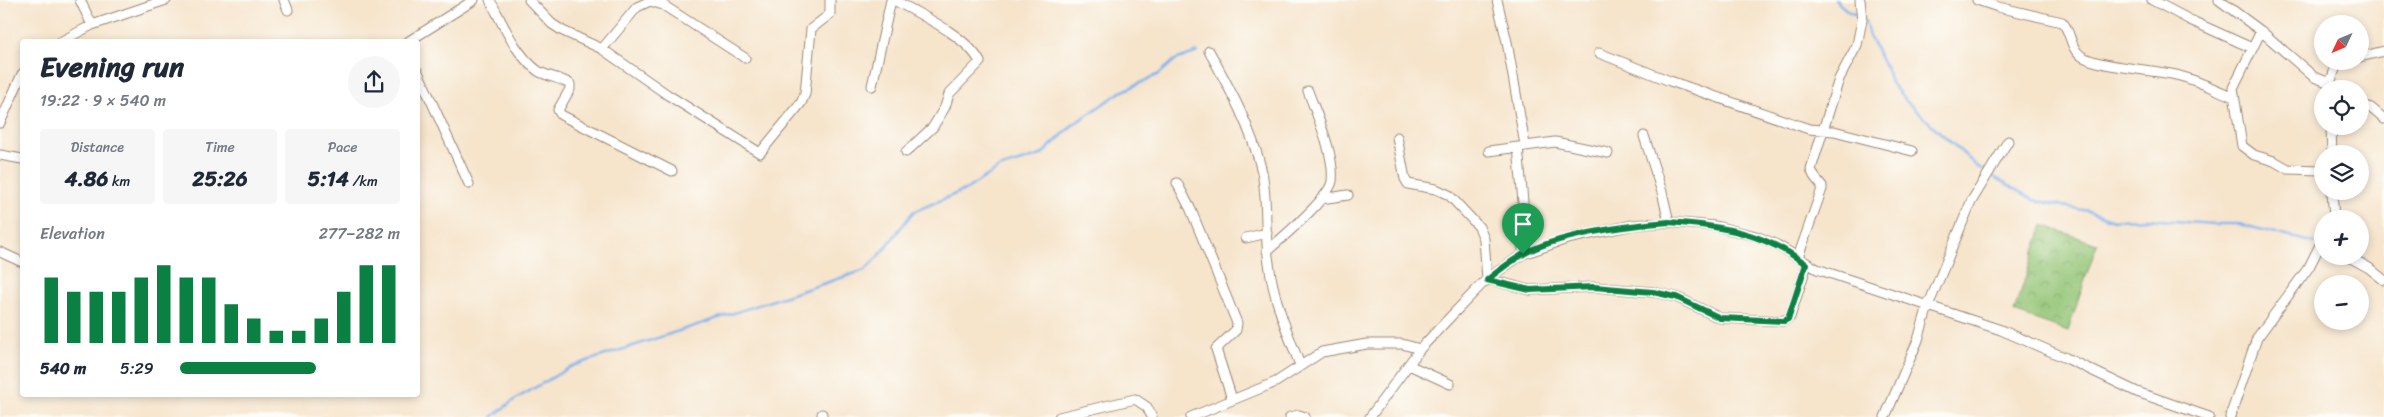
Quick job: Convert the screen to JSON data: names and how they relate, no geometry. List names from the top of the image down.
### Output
{
  "north": "bottom left",
  "page": {
    "map_buttons": ["+", "−"],
    "heading": ["Evening run", "19:22 · 9 × 540 m"],
    "stats": [
      ["Distance", "4.86 km"],
      ["Time", "25:26"],
      ["Pace", "5:14 /km"]
    ],
    "chart": ["Elevation", "277–282 m"],
    "list": [
      {
        "name": "540 m",
        "note": "5:29"
      }
    ]
  }
}
